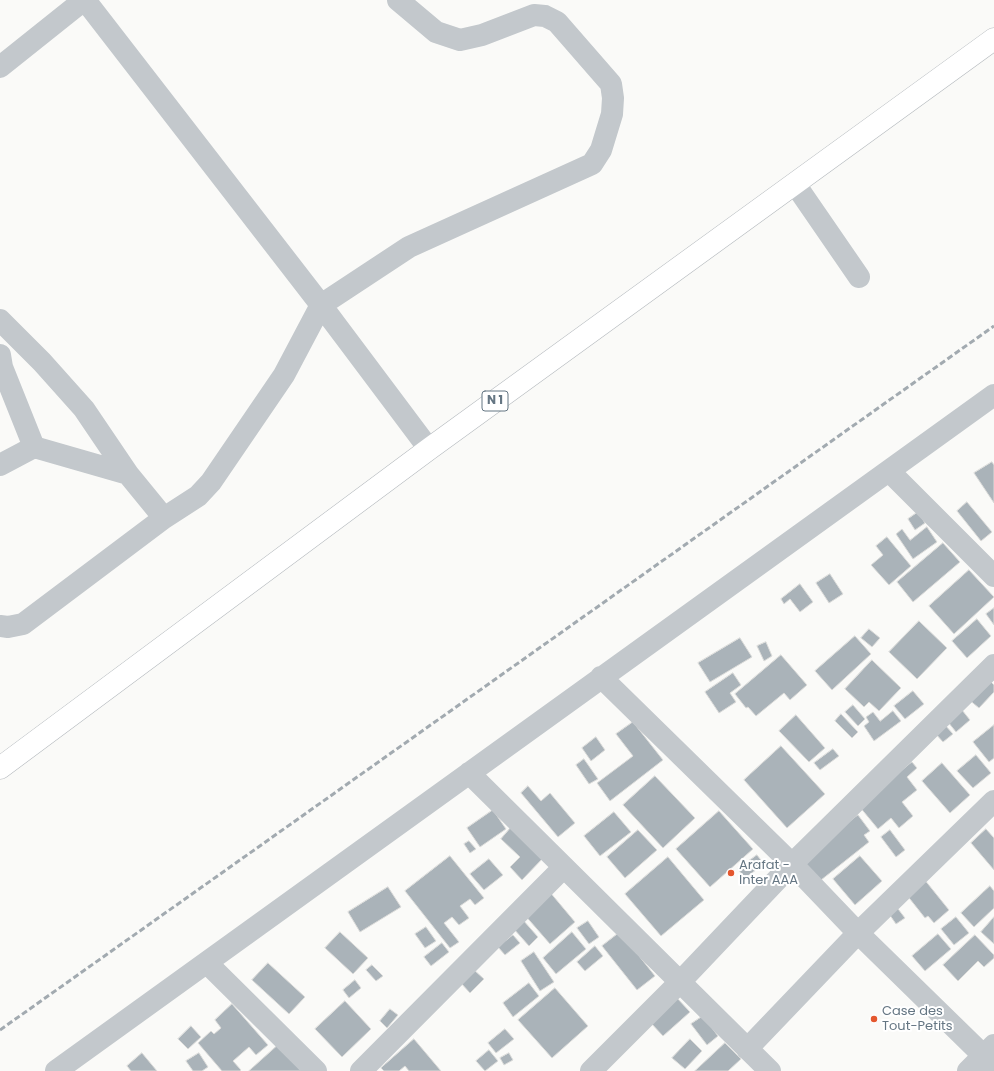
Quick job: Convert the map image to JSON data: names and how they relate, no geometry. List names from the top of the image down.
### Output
{
  "streets": {
    "highway": ["N 1"]
  },
  "places": ["Arafat - Inter AAA", "Case des Tout-Petits"]
}
